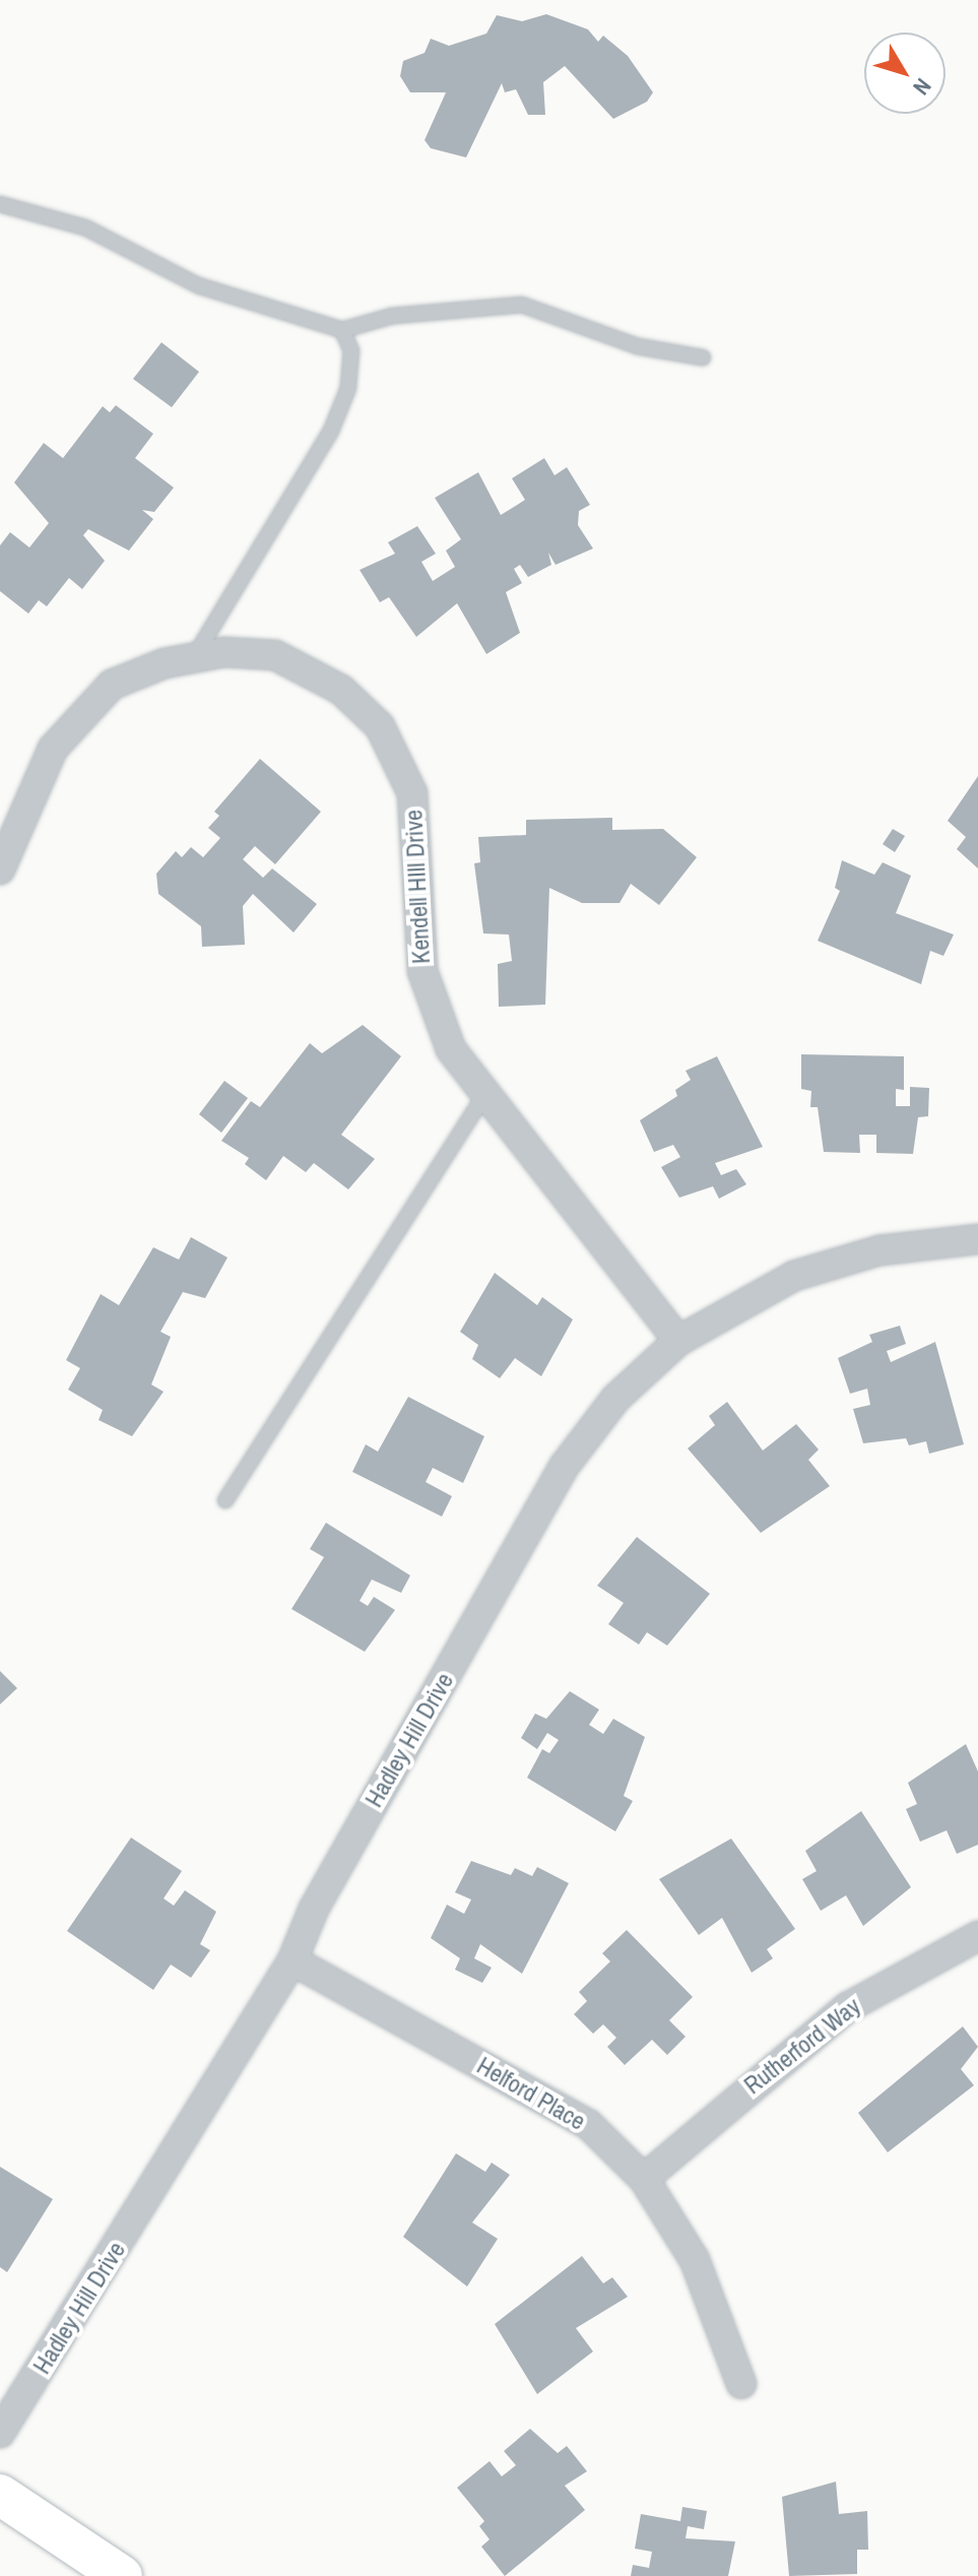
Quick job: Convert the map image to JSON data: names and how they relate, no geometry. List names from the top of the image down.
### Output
{
  "streets": {
    "street": [
      "Kendell HIll Drive",
      "Hadley Hill Drive",
      "Rutherford Way",
      "Helford Place"
    ]
  },
  "crossings": [
    ["Kendell HIll Drive", "Hadley Hill Drive"],
    ["Hadley Hill Drive", "Helford Place"],
    ["Rutherford Way", "Helford Place"]
  ],
  "north": "bottom right"
}
